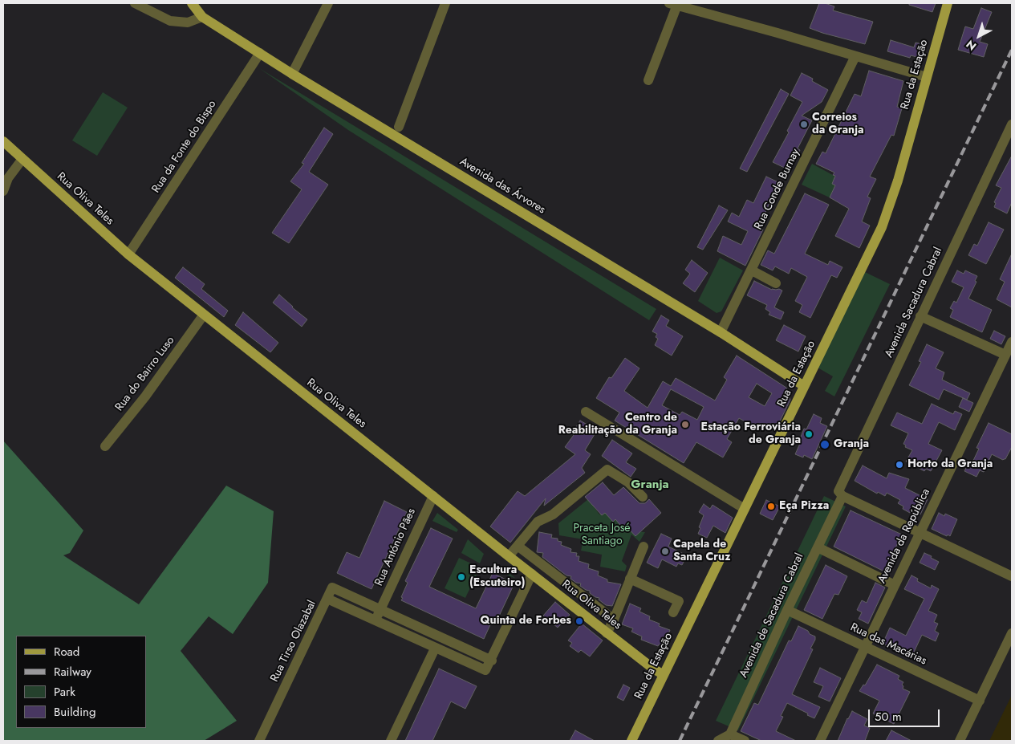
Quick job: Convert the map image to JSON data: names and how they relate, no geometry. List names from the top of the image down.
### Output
{
  "streets": {
    "main road": ["Rua da Estação", "Avenida das Árvores", "Rua Oliva Teles"],
    "street": [
      "Rua da Fonte do Bispo",
      "Rua Conde Burnay",
      "Avenida Sacadura Cabral",
      "Rua do Bairro Luso",
      "Avenida da República",
      "Rua António Pães",
      "Avenida de Sacadura Cabral",
      "Rua Tirso Olazabal",
      "Rua das Macárias"
    ]
  },
  "crossings": [
    ["Rua da Estação", "Avenida das Árvores"],
    ["Rua da Estação", "Rua Oliva Teles"],
    ["Rua da Fonte do Bispo", "Avenida das Árvores"],
    ["Rua da Fonte do Bispo", "Rua Oliva Teles"],
    ["Avenida das Árvores", "Rua Conde Burnay"],
    ["Rua Oliva Teles", "Rua do Bairro Luso"],
    ["Rua Oliva Teles", "Rua António Pães"],
    ["Avenida Sacadura Cabral", "Avenida de Sacadura Cabral"],
    ["Avenida da República", "Rua das Macárias"],
    ["Avenida de Sacadura Cabral", "Rua das Macárias"]
  ],
  "districts": ["Granja"],
  "parks": ["Praceta José Santiago"],
  "places": [
    "Correios da Granja",
    "Centro de Reabilitação da Granja",
    "Estação Ferroviária de Granja",
    "Granja",
    "Horto da Granja",
    "Eça Pizza",
    "Capela de Santa Cruz",
    "Escultura (Escuteiro)",
    "Quinta de Forbes"
  ],
  "legend": [
    "Road",
    "Railway",
    "Park",
    "Building"
  ],
  "scale_bar": "50 m",
  "north": "bottom left"
}
